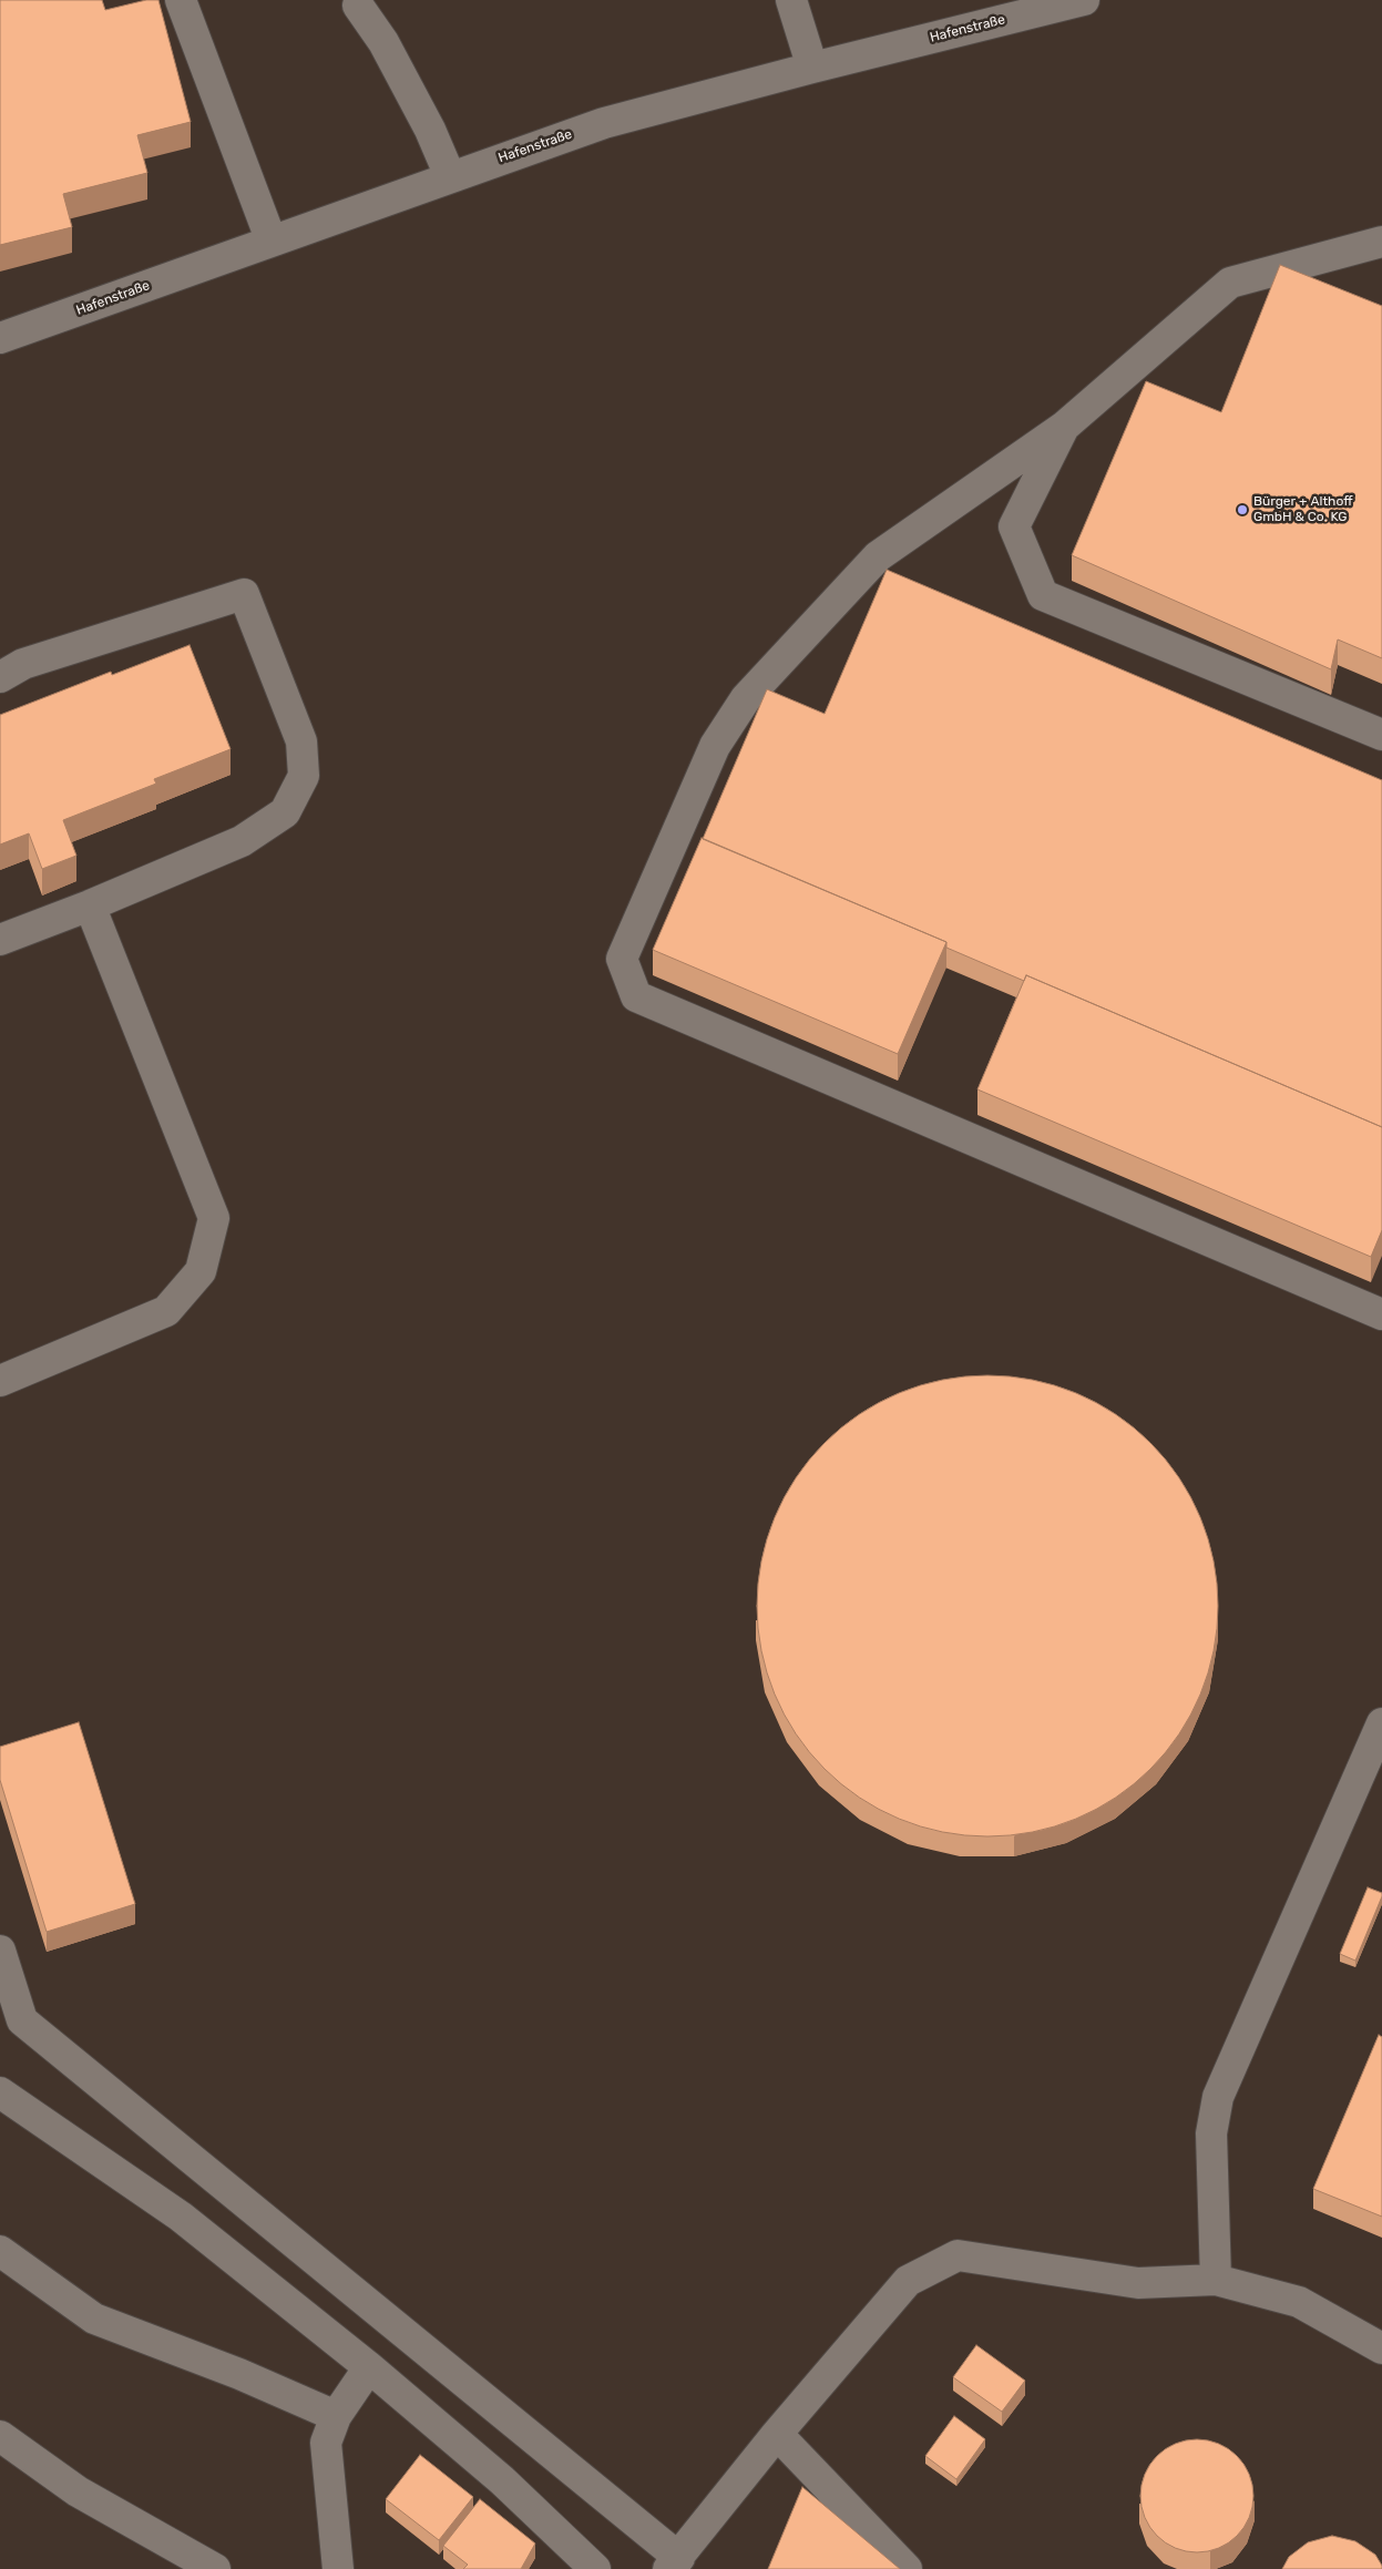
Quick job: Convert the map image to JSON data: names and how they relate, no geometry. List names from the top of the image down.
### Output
{
  "streets": {
    "street": ["Hafenstraße"]
  },
  "places": ["Bürger + Althoff GmbH & Co. KG"]
}
